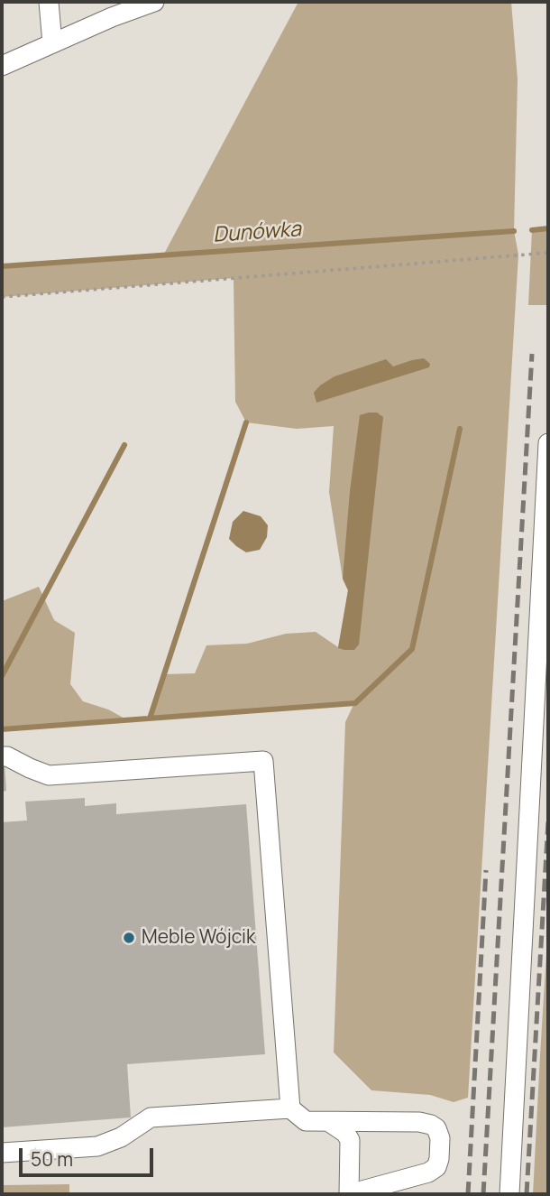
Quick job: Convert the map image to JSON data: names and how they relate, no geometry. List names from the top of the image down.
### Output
{
  "water": ["Dunówka"],
  "places": ["Meble Wójcik"],
  "scale_bar": "50 m"
}
